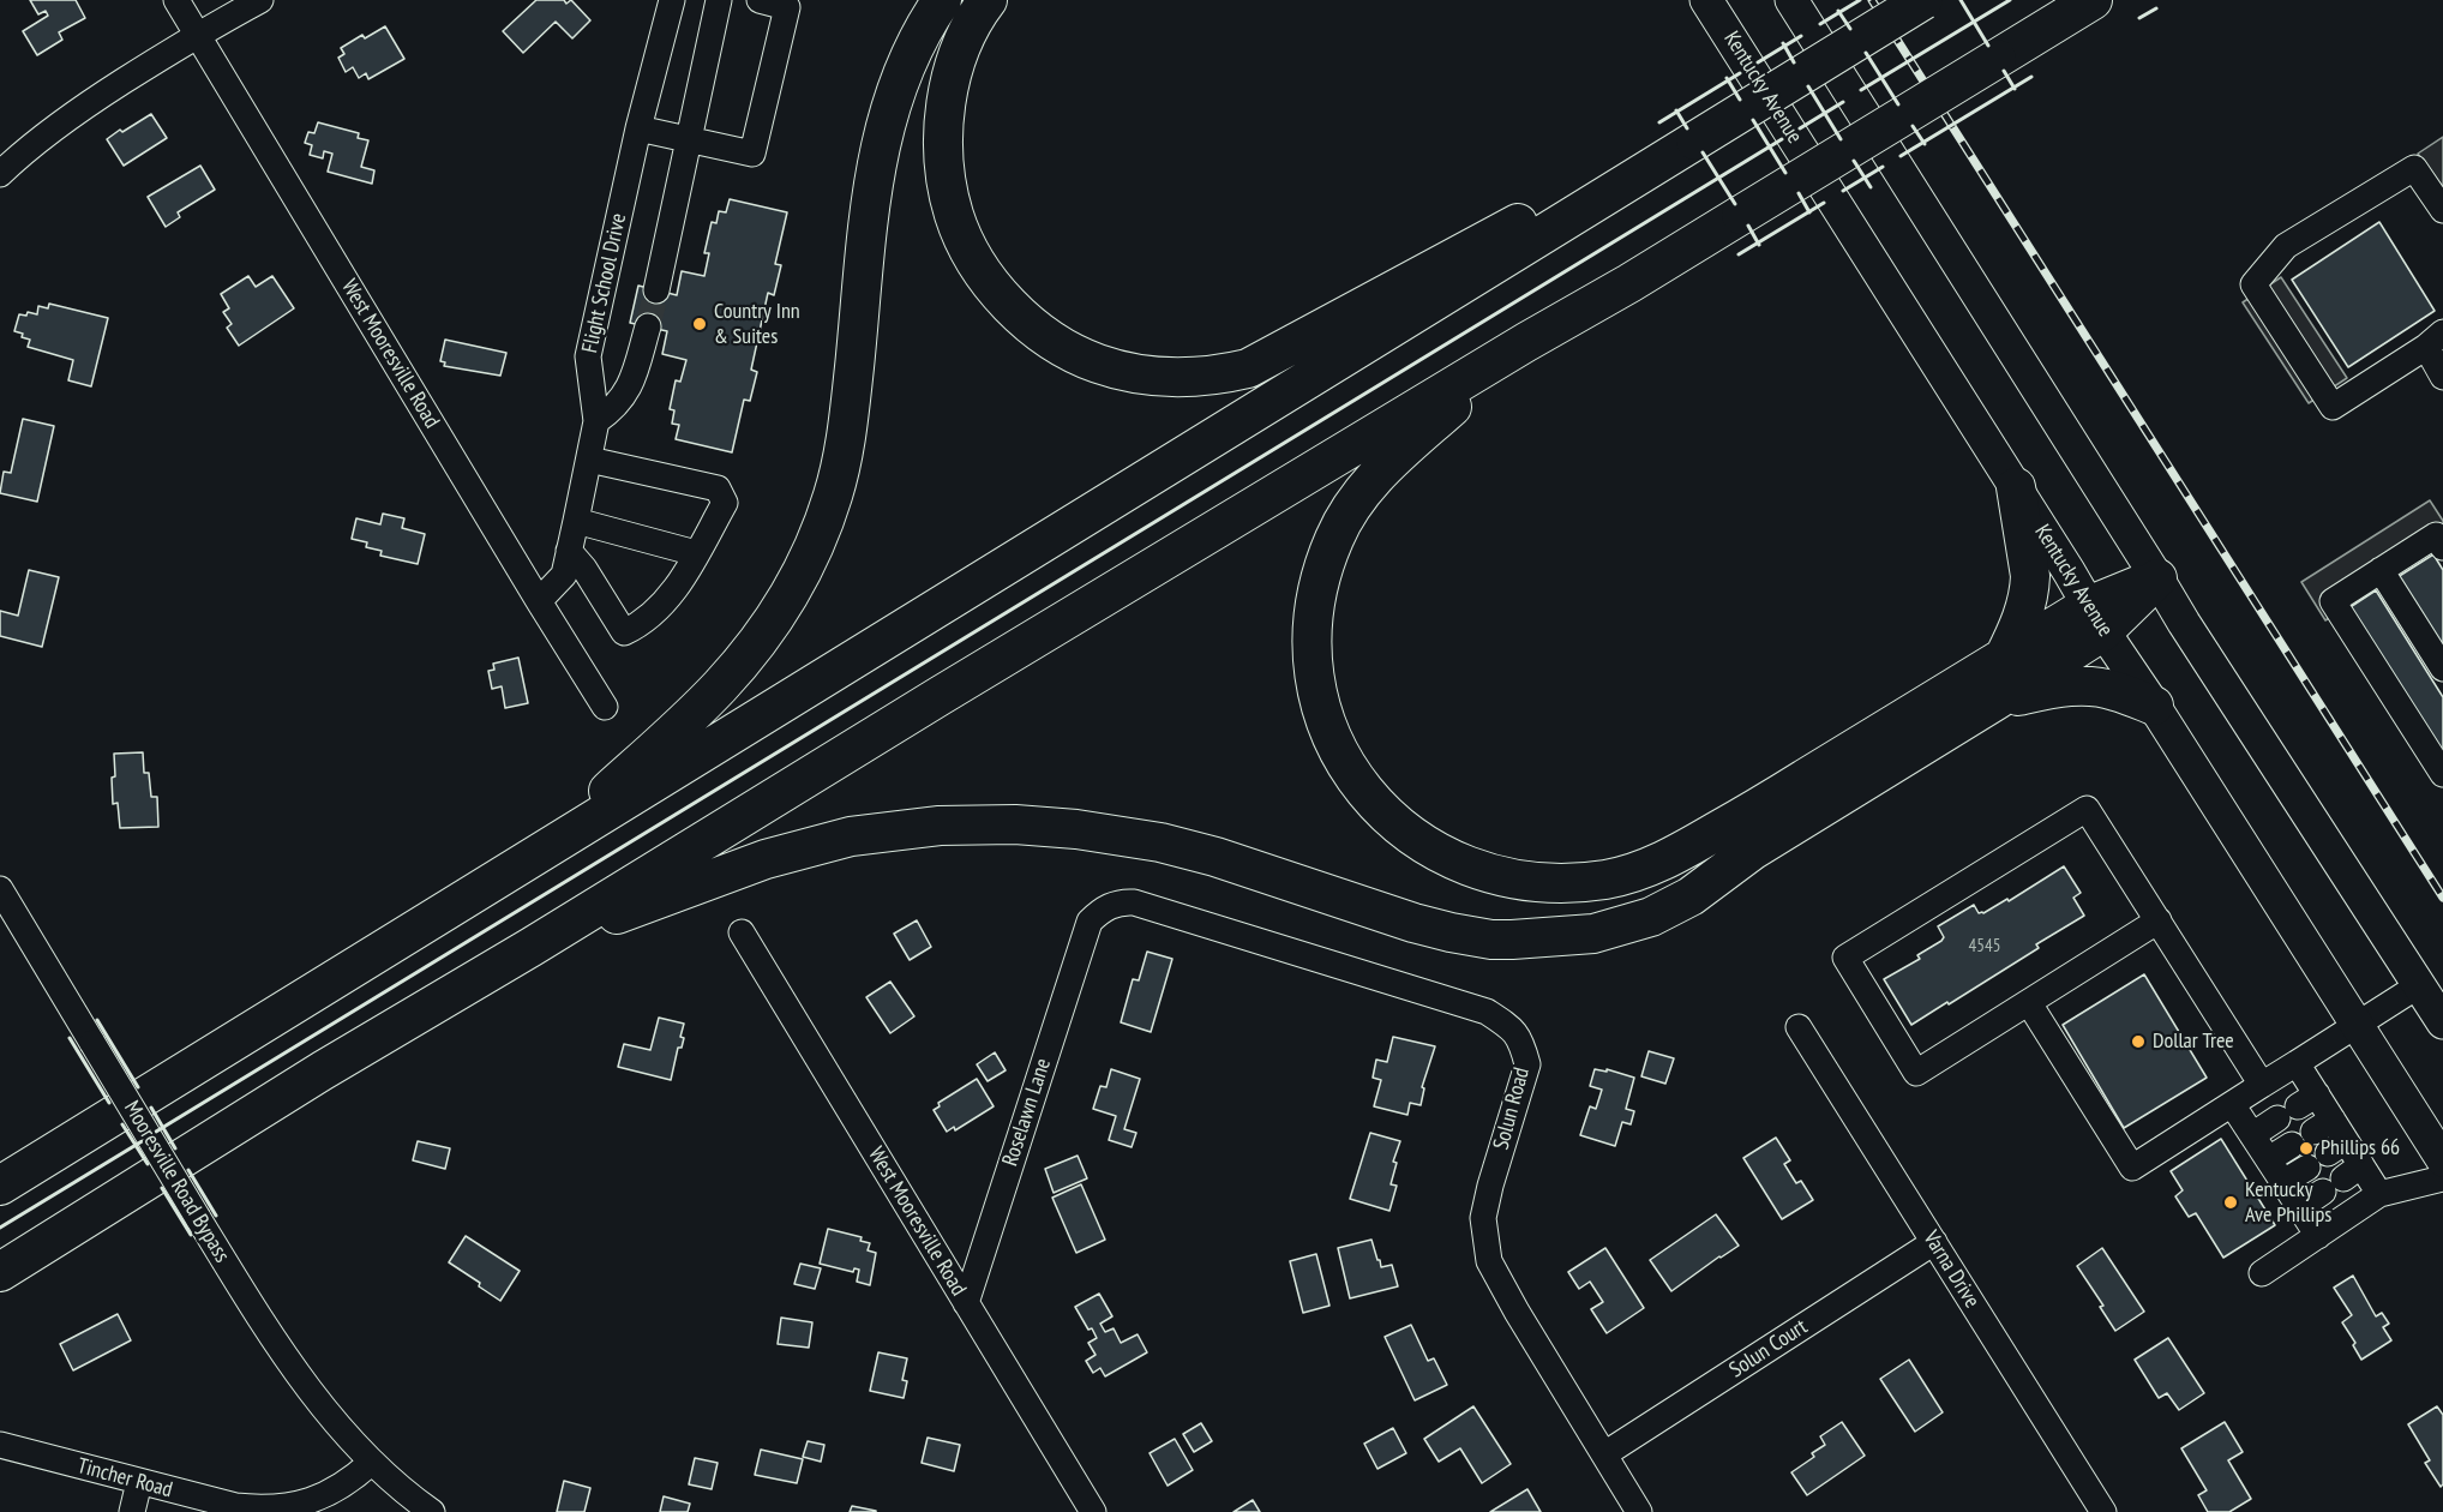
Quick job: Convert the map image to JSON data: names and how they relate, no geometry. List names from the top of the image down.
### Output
{
  "streets": {
    "main road": ["Kentucky Avenue"],
    "street": [
      "Flight School Drive",
      "West Mooresville Road",
      "Solun Road",
      "Roselawn Lane",
      "Mooresville Road Bypass",
      "Varna Drive",
      "Solun Court",
      "Tincher Road"
    ]
  },
  "crossings": [
    ["Flight School Drive", "West Mooresville Road"],
    ["West Mooresville Road", "Roselawn Lane"],
    ["Solun Road", "Roselawn Lane"],
    ["Solun Road", "Solun Court"],
    ["Mooresville Road Bypass", "Tincher Road"],
    ["Varna Drive", "Solun Court"]
  ],
  "places": [
    "Country Inn & Suites",
    "Dollar Tree",
    "Phillips 66",
    "Kentucky Ave Phillips"
  ],
  "house_numbers": ["4545"]
}
